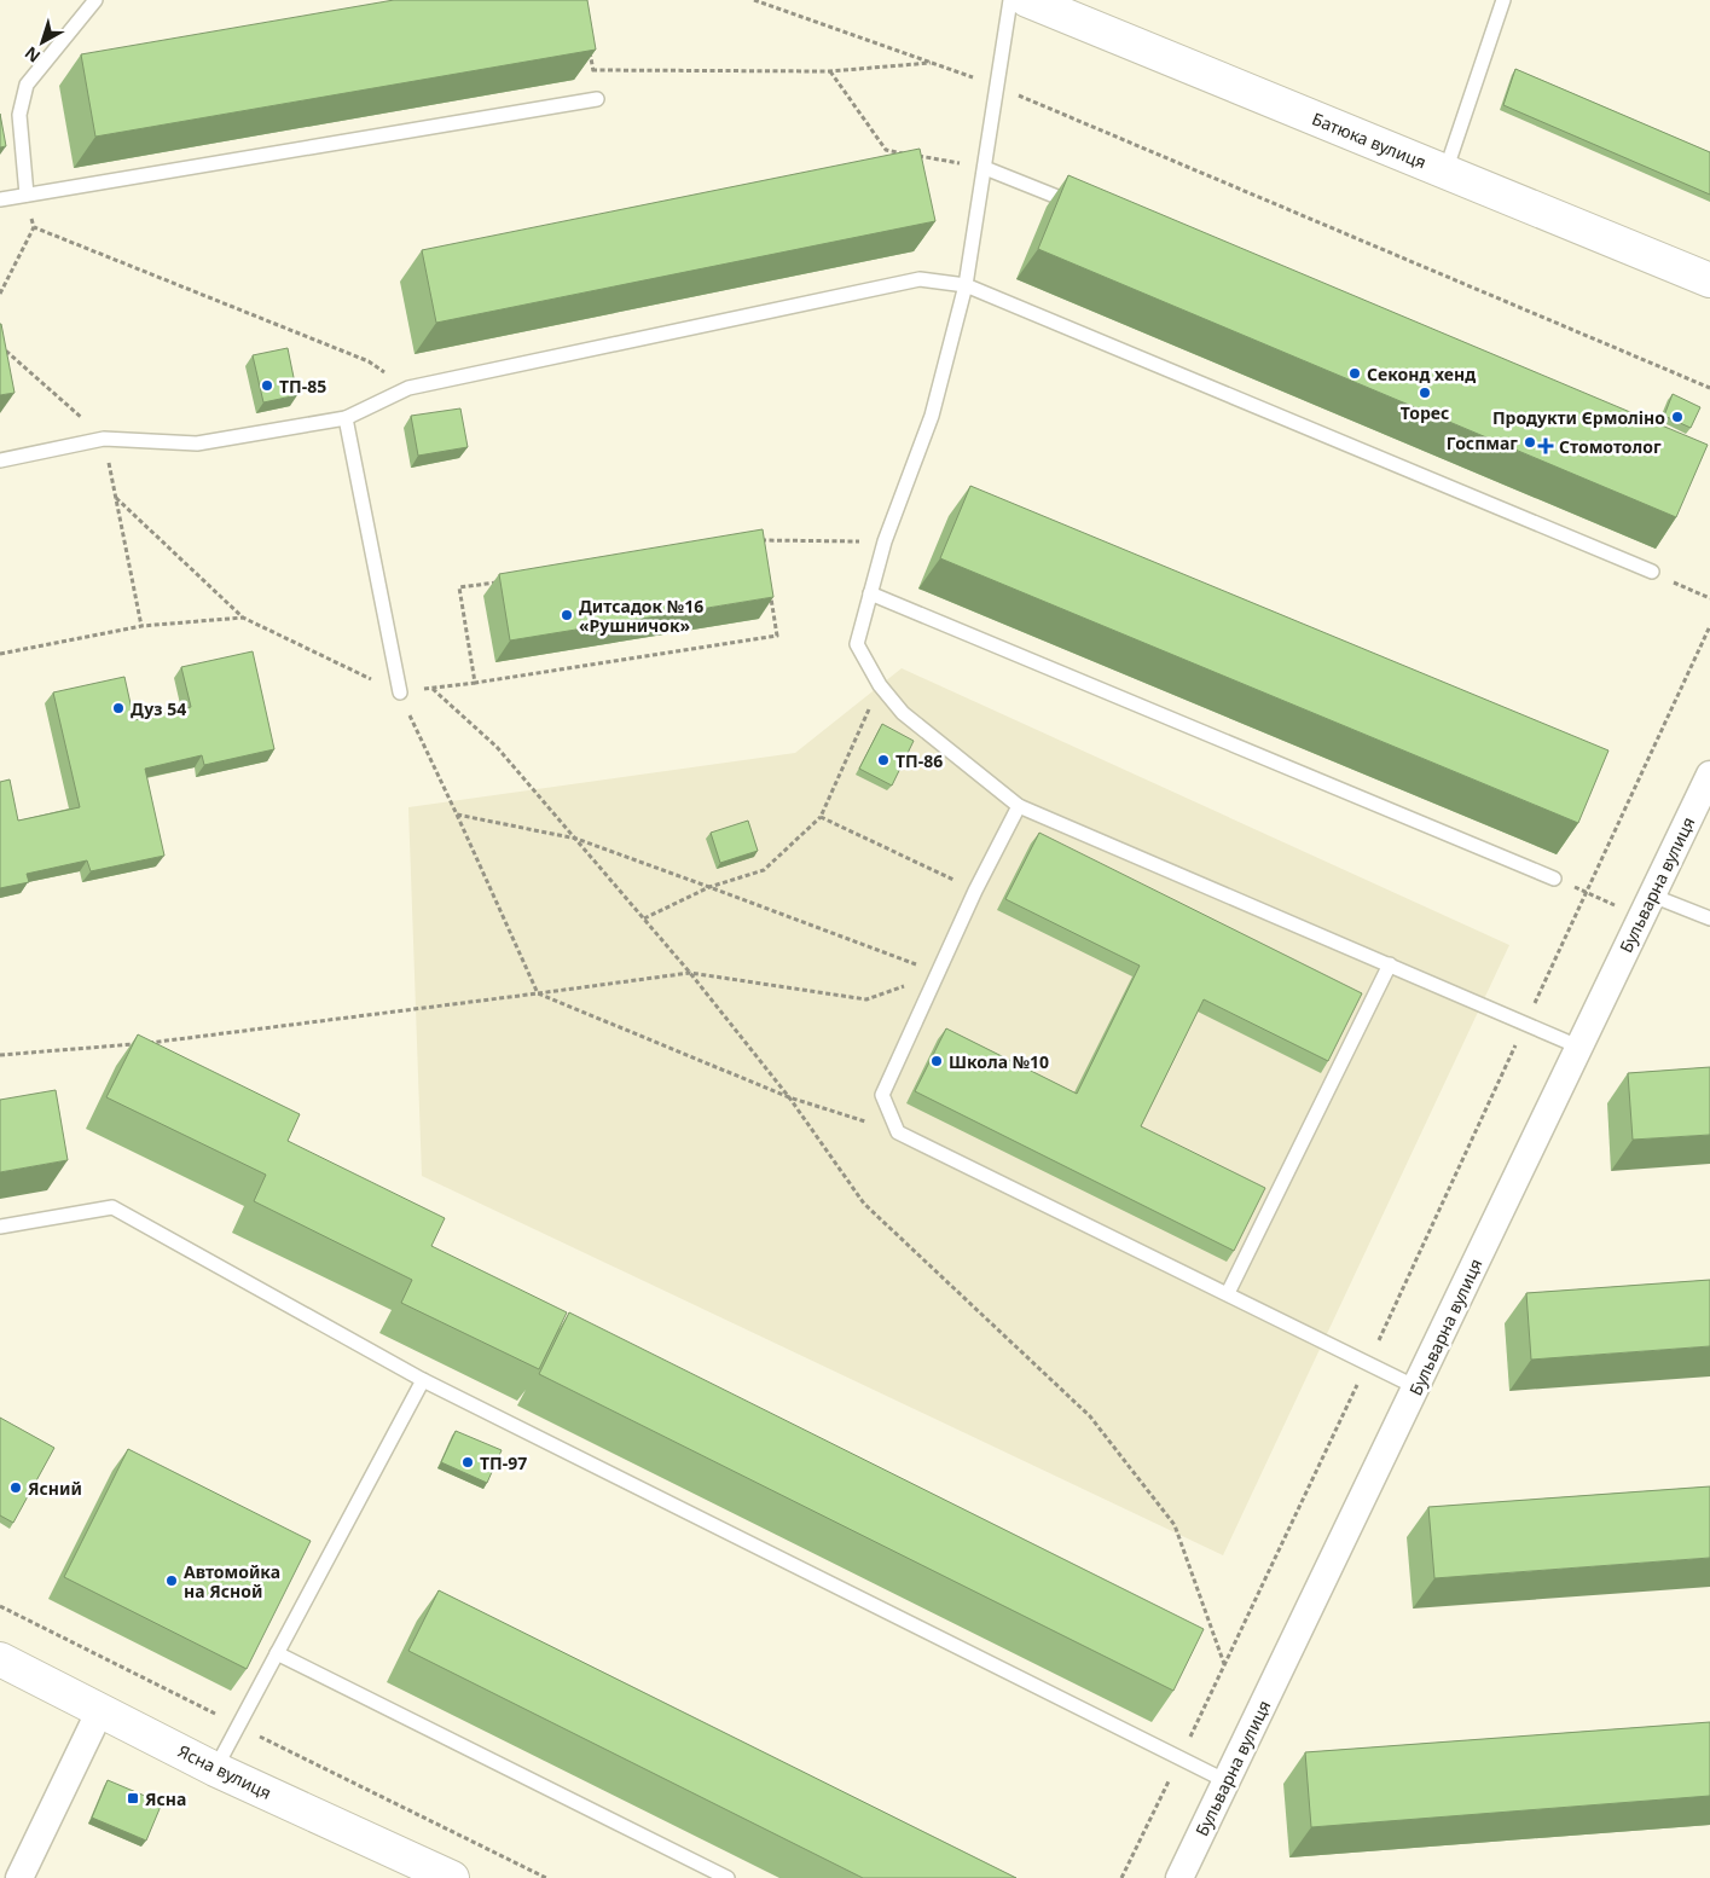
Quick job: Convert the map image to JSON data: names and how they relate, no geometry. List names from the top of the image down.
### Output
{
  "streets": {
    "street": ["Батюка вулиця", "Бульварна вулиця", "Ясна вулиця"]
  },
  "places": {
    "other": [
      "Секонд хенд",
      "ТП-85",
      "Торес",
      "Продукти Єрмоліно",
      "Госпмаг",
      "Дитсадок №16 «Рушничок»",
      "Дуз 54",
      "ТП-86",
      "Школа №10",
      "ТП-97",
      "Ясний",
      "Автомойка на Ясной"
    ],
    "health": ["Стомотолог"],
    "transit": ["Ясна"]
  },
  "north": "bottom left"
}
